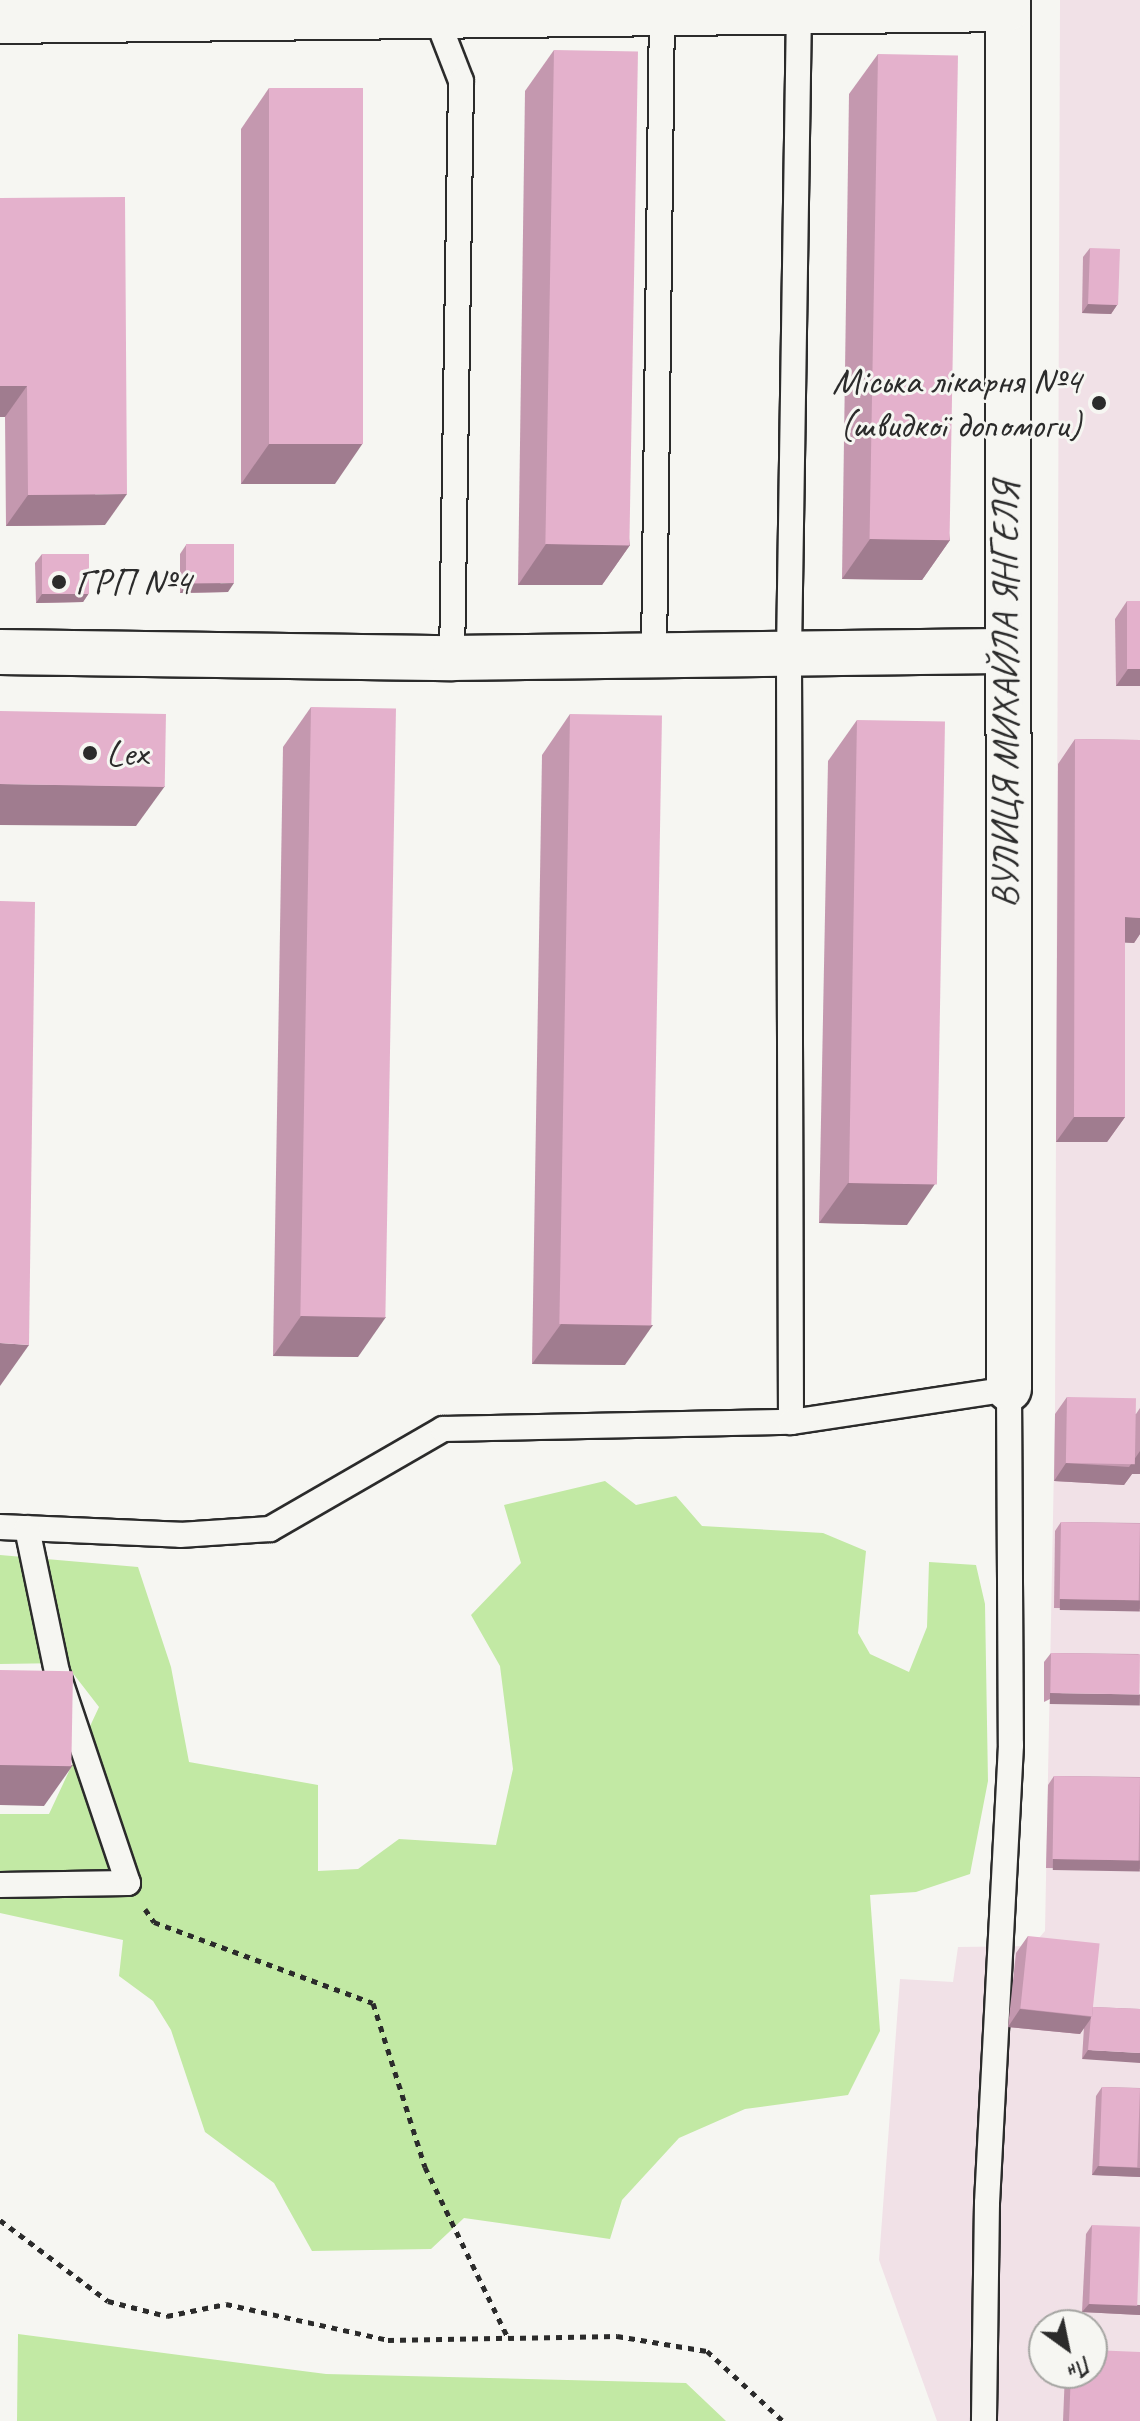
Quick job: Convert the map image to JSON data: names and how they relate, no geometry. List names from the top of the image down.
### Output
{
  "streets": {
    "street": ["ВУЛИЦЯ МИХАЙЛА ЯНГЕЛЯ"]
  },
  "places": ["Міська лікарня №4 (швидкої допомоги)", "ГРП №4", "Lex"],
  "north": "bottom right"
}
